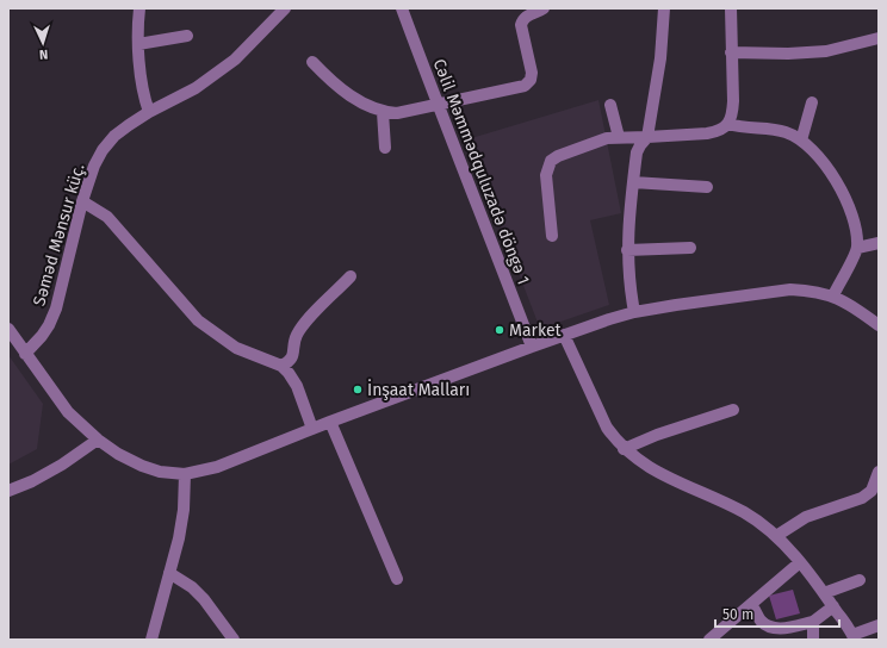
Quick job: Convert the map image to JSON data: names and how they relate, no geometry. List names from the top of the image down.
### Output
{
  "streets": {
    "street": ["Cəlil Məmmədquluzadə döngə 1", "Səməd Mənsur küç."]
  },
  "places": ["Market", "İnşaat Malları"],
  "scale_bar": "50 m",
  "north": "bottom"
}
